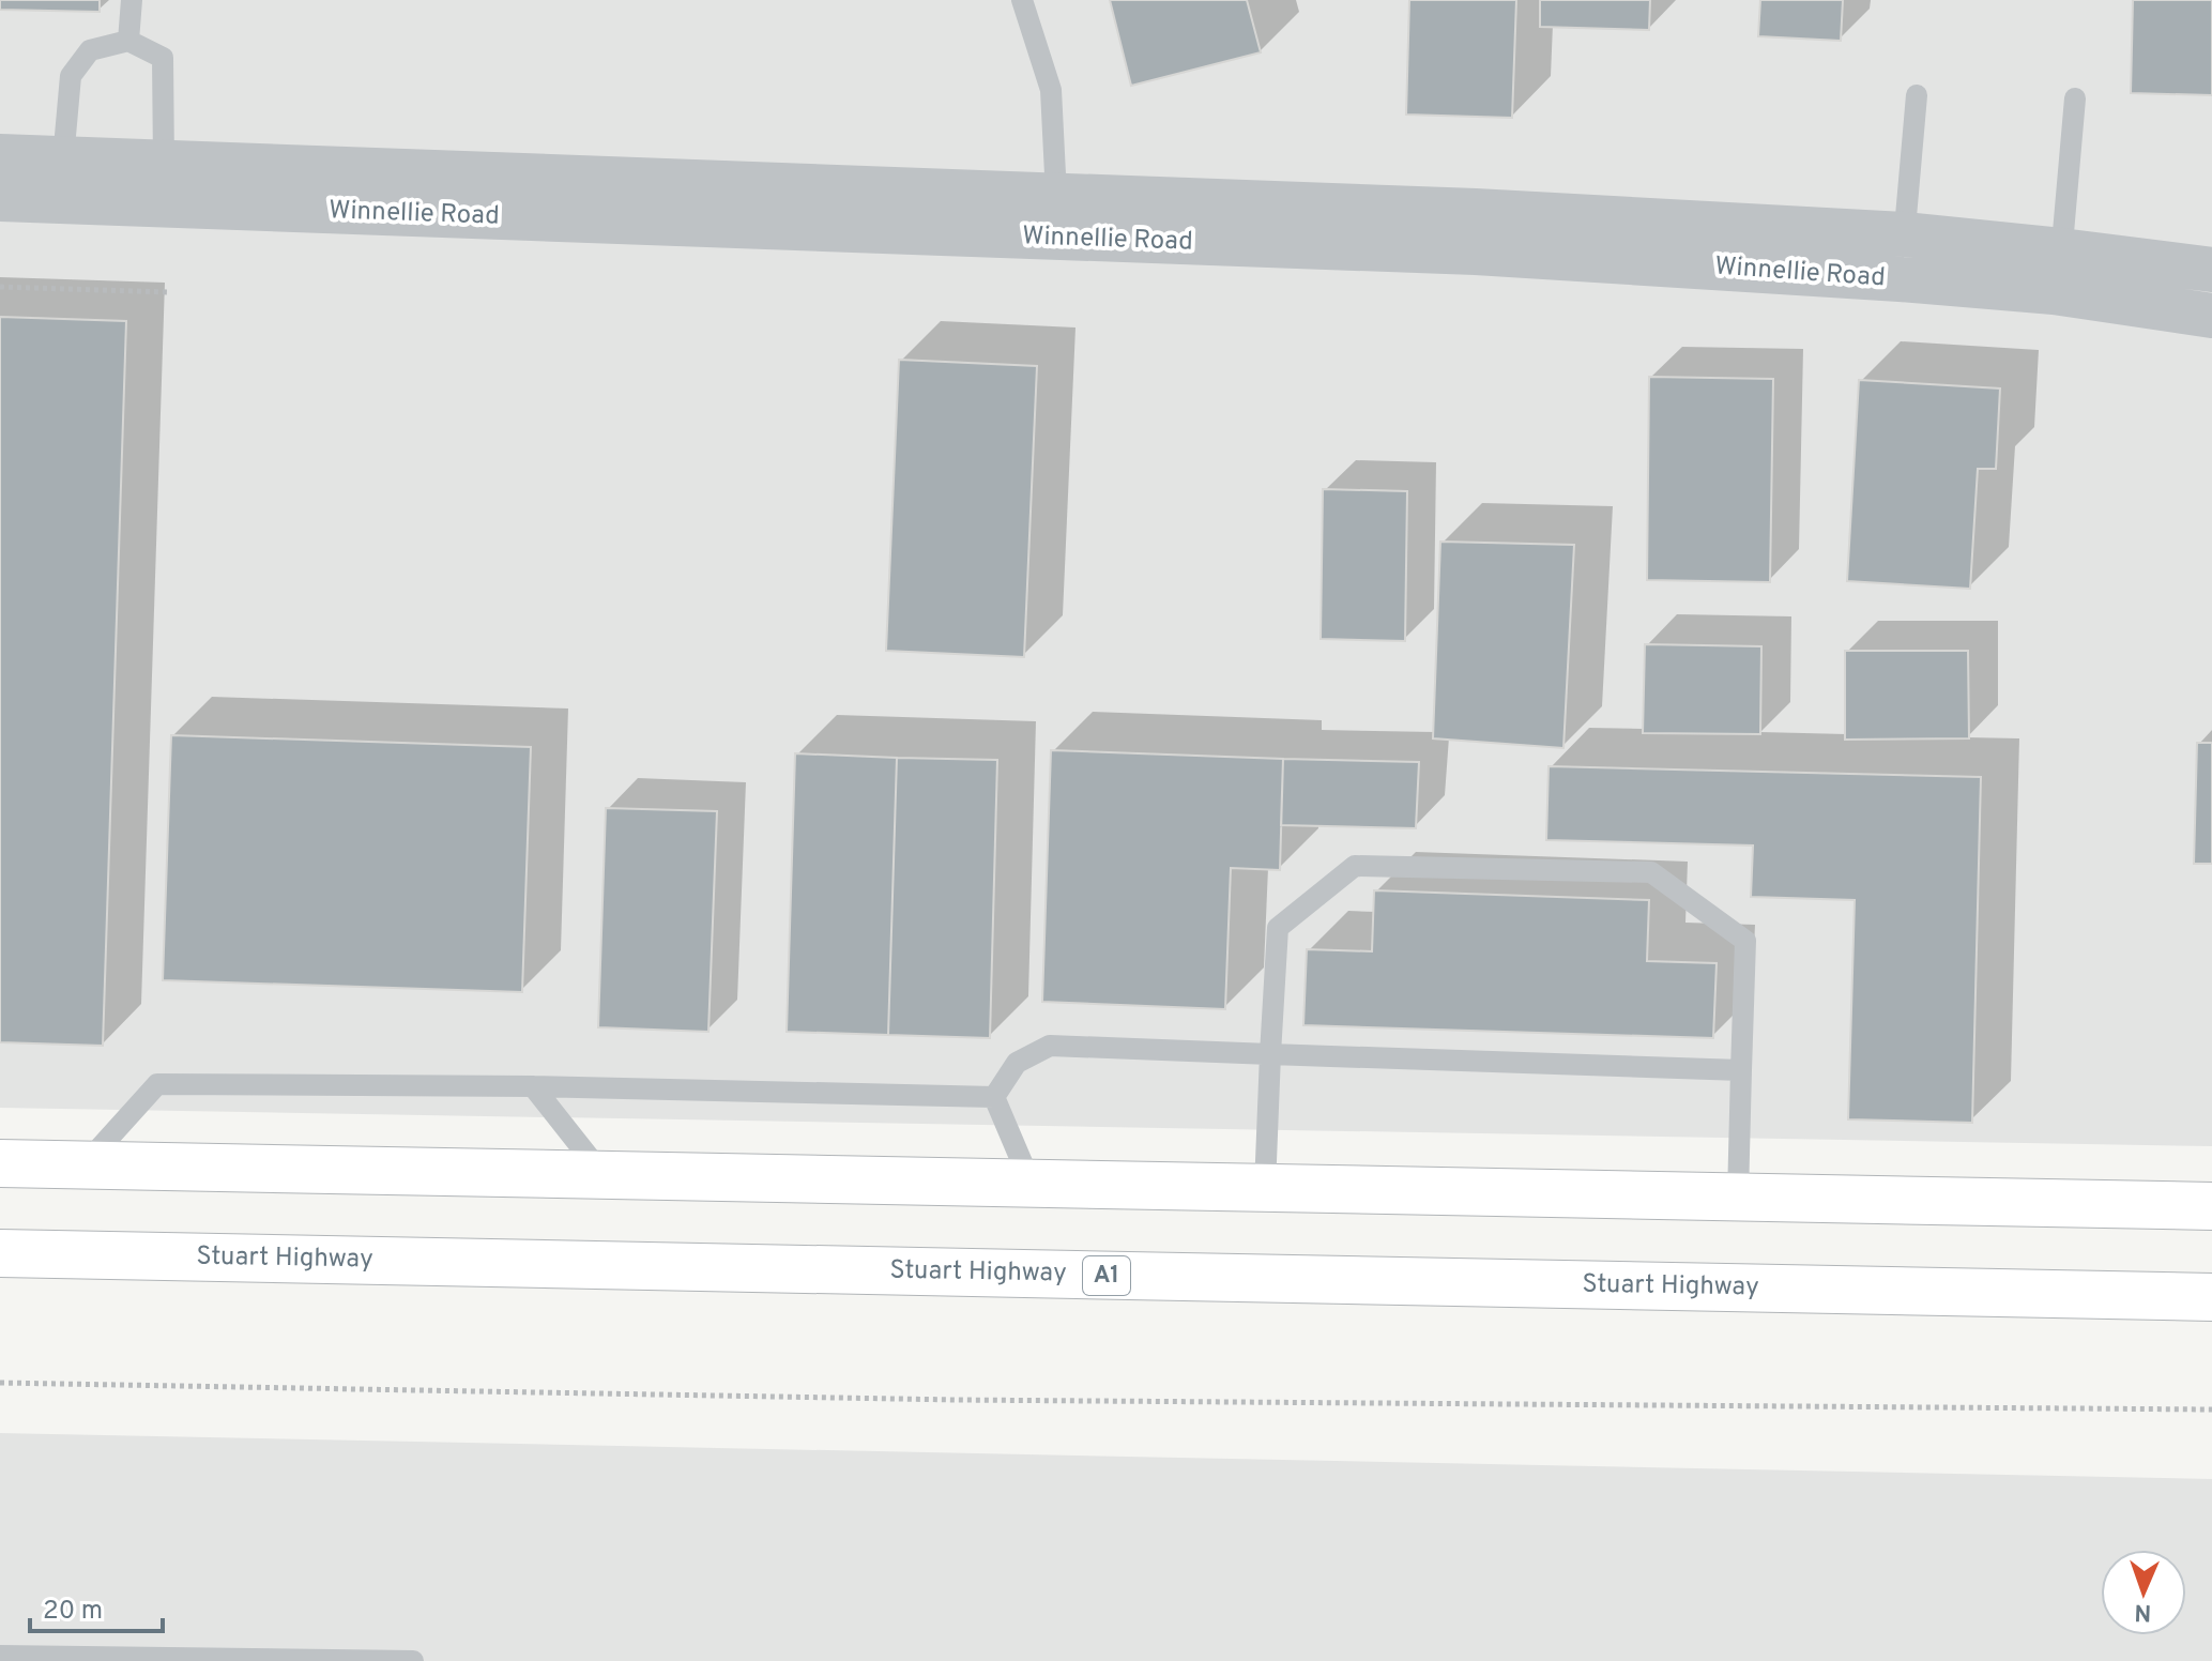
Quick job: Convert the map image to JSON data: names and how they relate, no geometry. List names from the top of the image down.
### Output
{
  "streets": {
    "highway": ["Stuart Highway", "A1"],
    "street": ["Winnellie Road"]
  },
  "scale_bar": "20 m",
  "north": "bottom"
}
